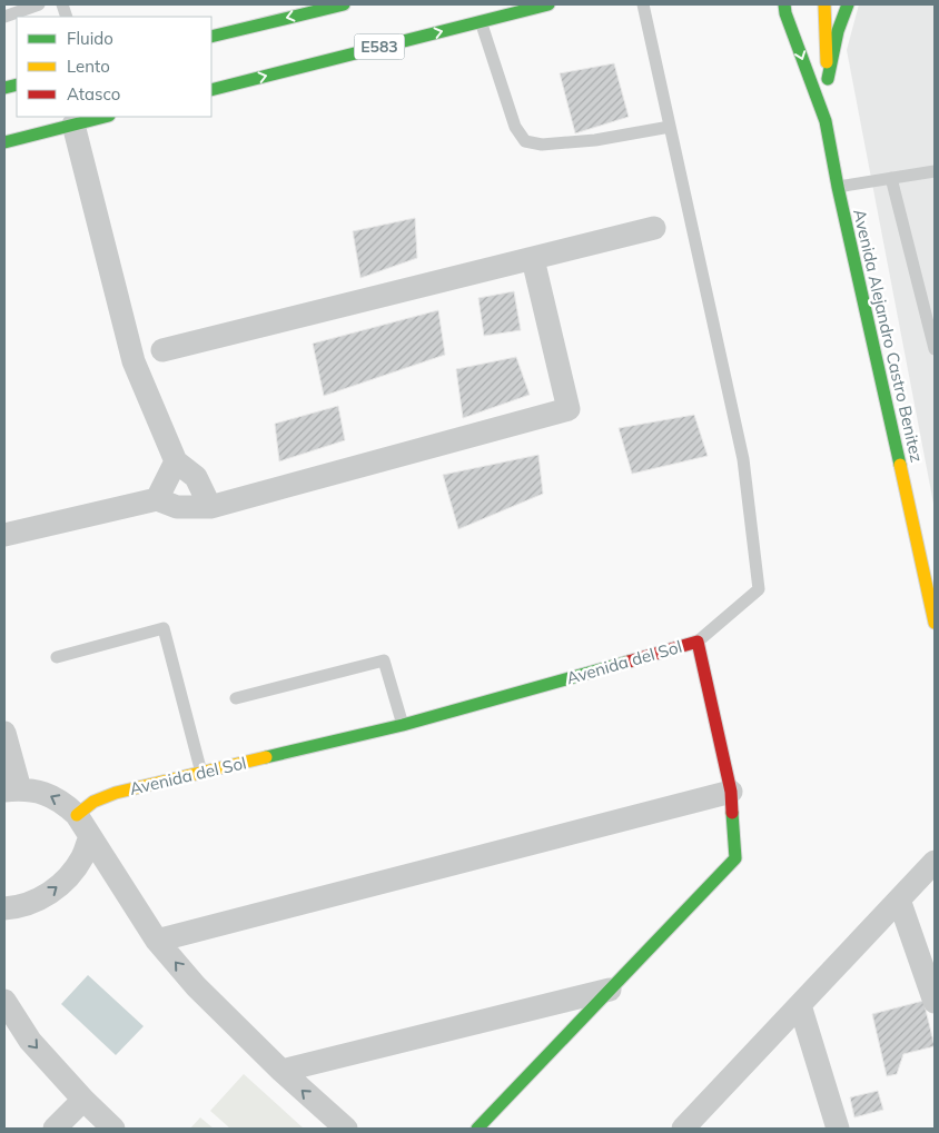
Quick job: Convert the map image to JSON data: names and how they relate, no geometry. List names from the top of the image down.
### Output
{
  "streets": {
    "street": ["E583", "Avenida Alejandro Castro Benitez", "Avenida del Sol"]
  },
  "legend": ["Fluido", "Lento", "Atasco"]
}
